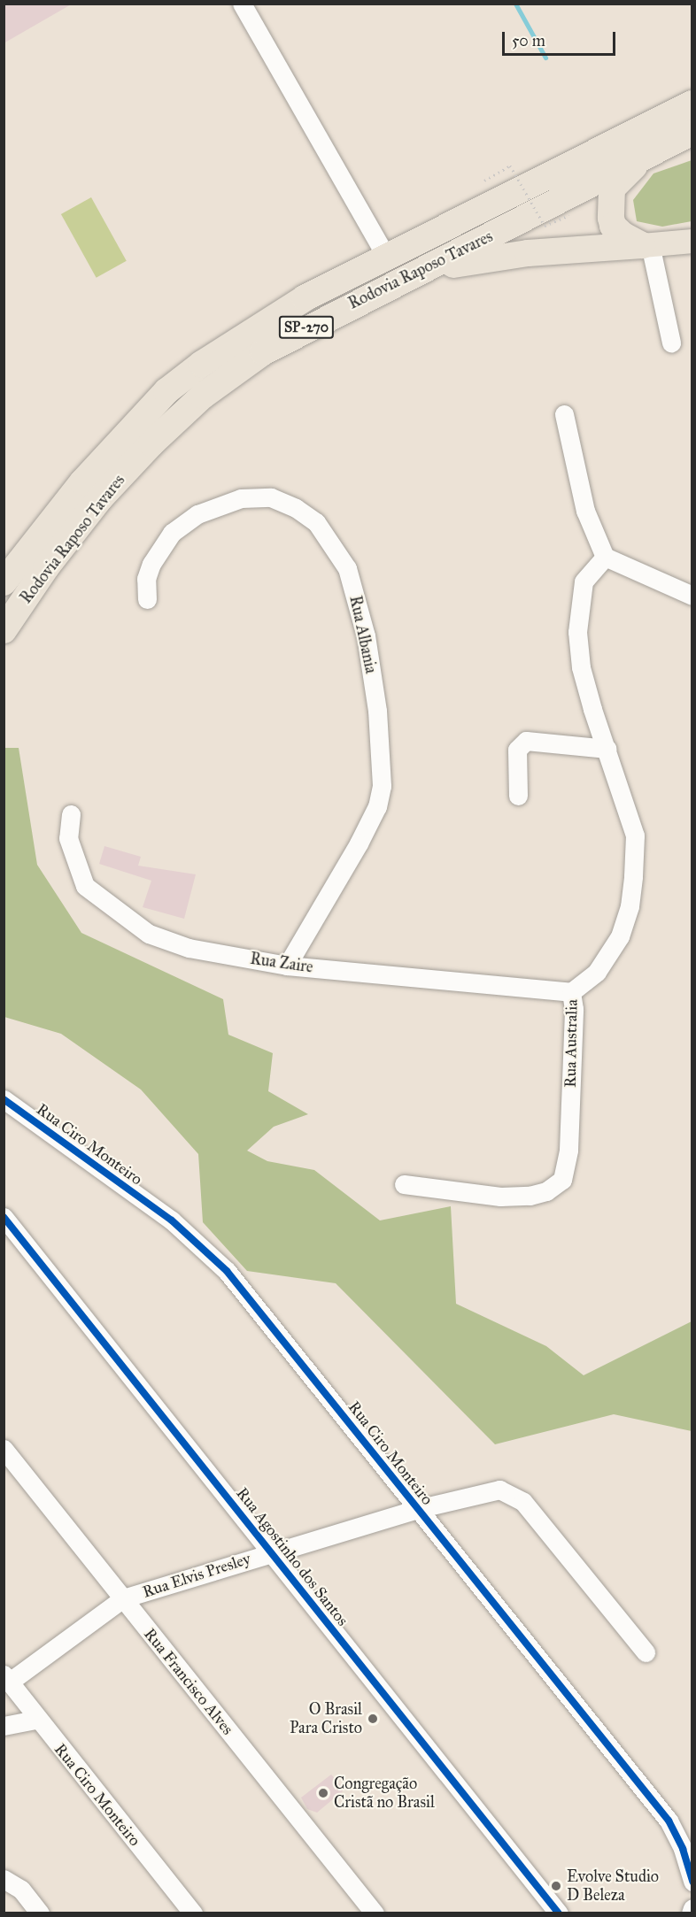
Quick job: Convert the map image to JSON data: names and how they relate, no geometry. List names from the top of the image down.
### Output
{
  "streets": {
    "highway": ["Rodovia Raposo Tavares", "SP-270"],
    "street": [
      "Rua Albania",
      "Rua Zaire",
      "Rua Australia",
      "Rua Ciro Monteiro",
      "Rua Agostinho dos Santos",
      "Rua Elvis Presley",
      "Rua Francisco Alves"
    ]
  },
  "crossings": [
    ["Rua Albania", "Rua Zaire"],
    ["Rua Zaire", "Rua Australia"],
    ["Rua Ciro Monteiro", "Rua Elvis Presley"],
    ["Rua Agostinho dos Santos", "Rua Elvis Presley"],
    ["Rua Elvis Presley", "Rua Francisco Alves"]
  ],
  "places": ["O Brasil Para Cristo", "Congregação Cristã no Brasil", "Evolve Studio D Beleza"],
  "scale_bar": "50 m"
}
